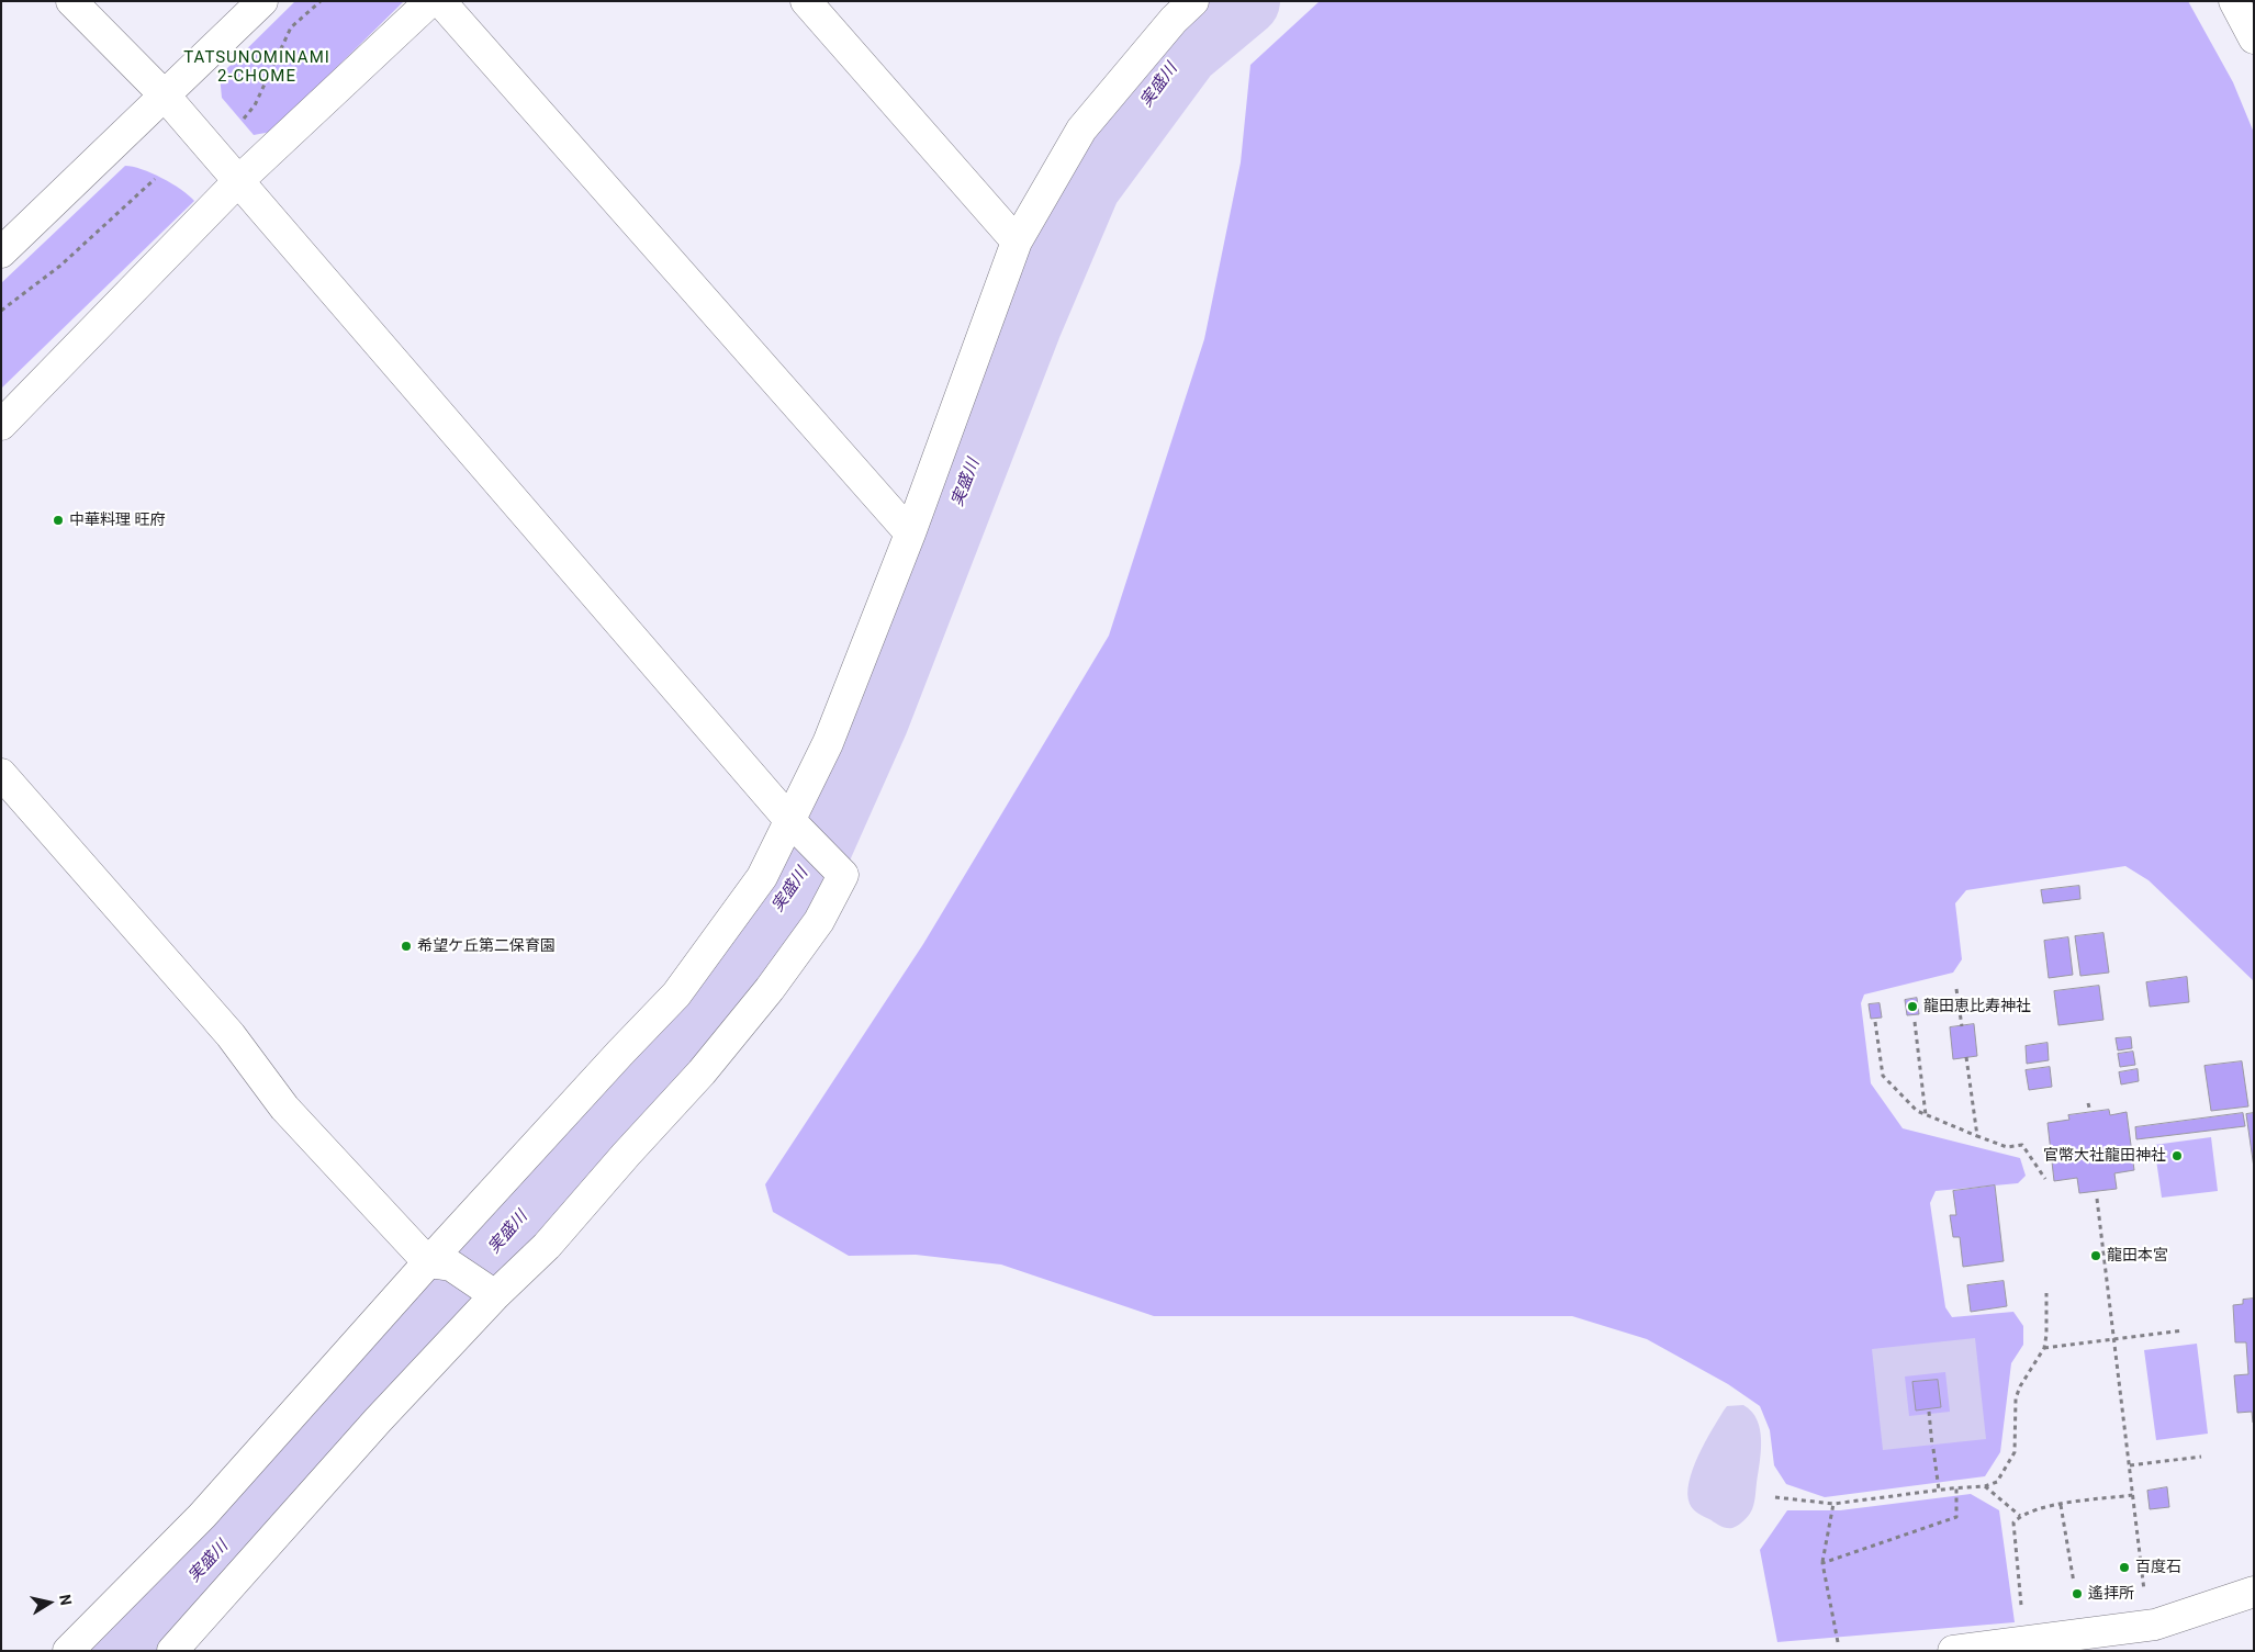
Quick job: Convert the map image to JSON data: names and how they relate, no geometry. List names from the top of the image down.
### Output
{
  "districts": ["TATSUNOMINAMI 2-CHOME"],
  "water": ["実盛川"],
  "places": [
    "中華料理 旺府",
    "希望ケ丘第二保育園",
    "龍田恵比寿神社",
    "官幣大社龍田神社",
    "龍田本宮",
    "百度石",
    "遙拝所"
  ],
  "north": "right"
}
